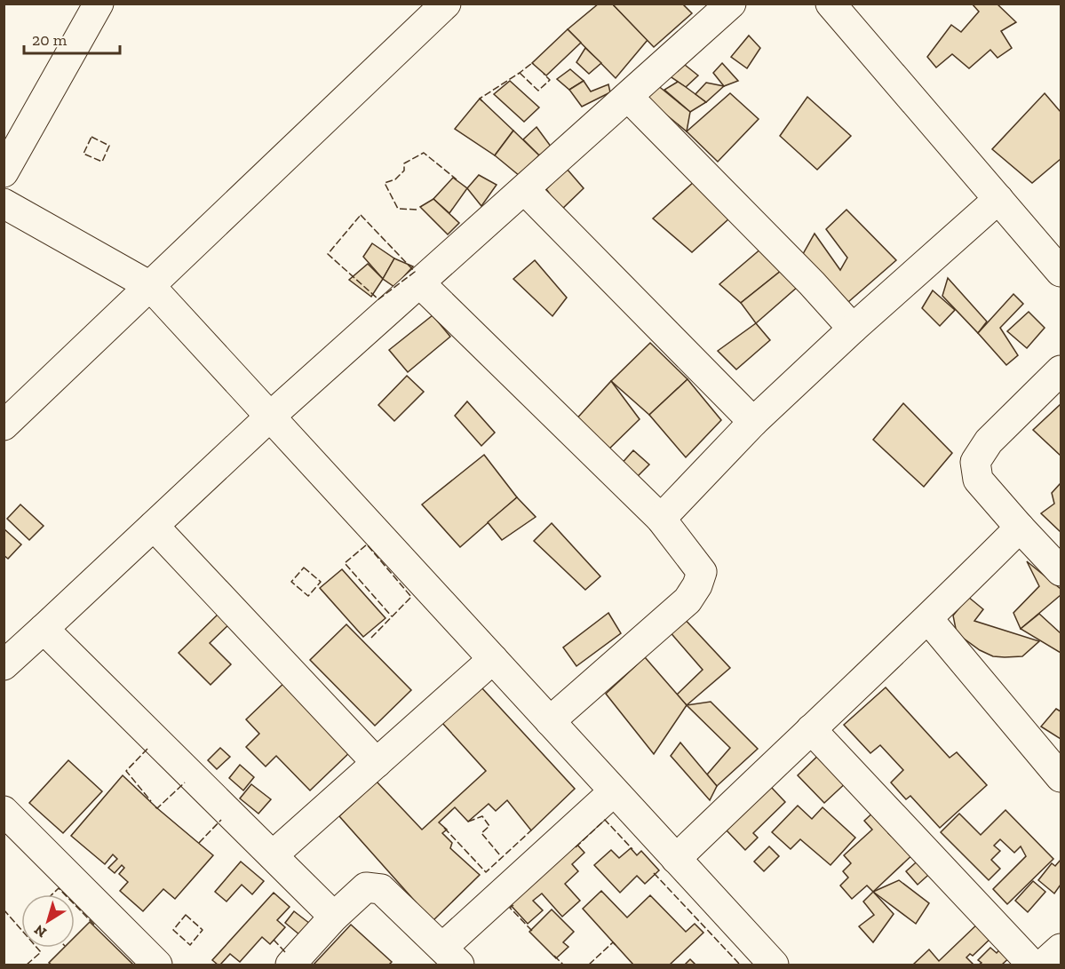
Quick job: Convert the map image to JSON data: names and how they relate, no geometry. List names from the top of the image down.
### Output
{
  "scale_bar": "20 m",
  "north": "bottom left"
}
